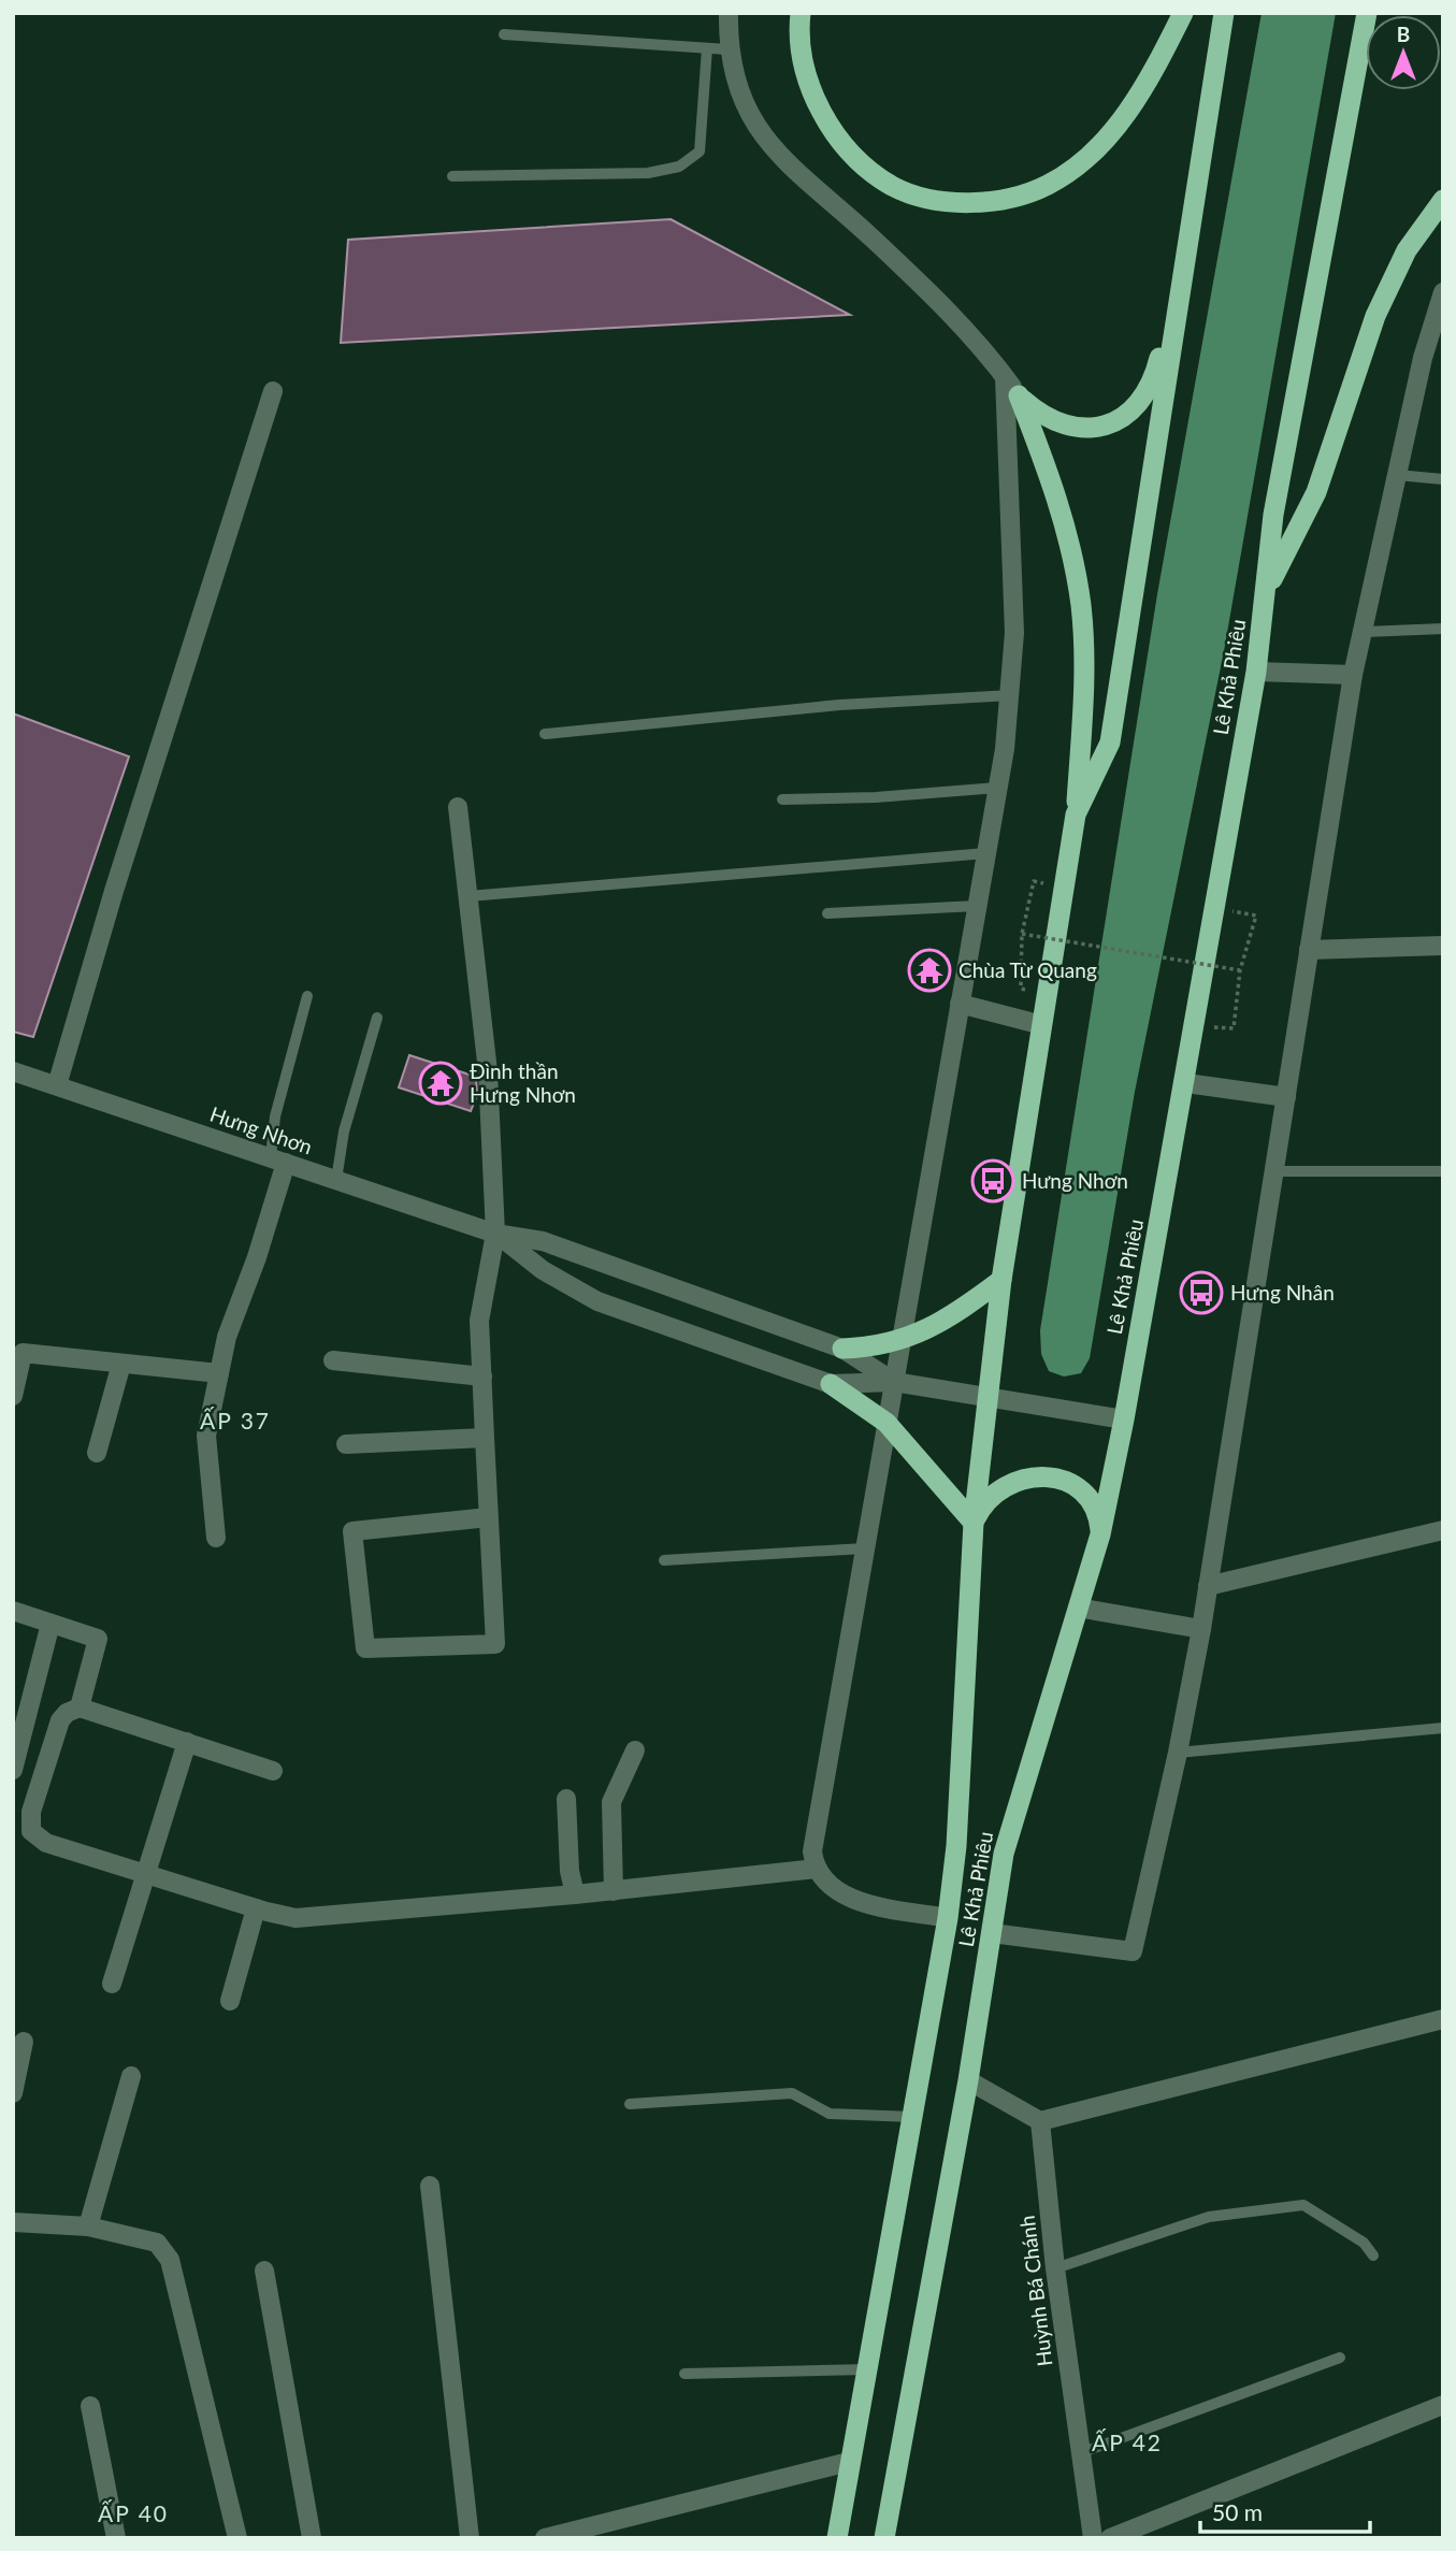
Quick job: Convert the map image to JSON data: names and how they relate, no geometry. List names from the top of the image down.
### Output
{
  "streets": {
    "highway": ["Lê Khả Phiêu"],
    "street": ["Hưng Nhơn", "Huỳnh Bá Chánh"]
  },
  "crossings": [
    ["Lê Khả Phiêu", "Hưng Nhơn"]
  ],
  "districts": ["ẤP 37", "ẤP 42", "ẤP 40"],
  "places": {
    "temple": ["Chùa Từ Quang", "Đình thần Hưng Nhơn"],
    "bus stop": ["Hưng Nhơn", "Hưng Nhân"]
  },
  "scale_bar": "50 m",
  "north": "top"
}
